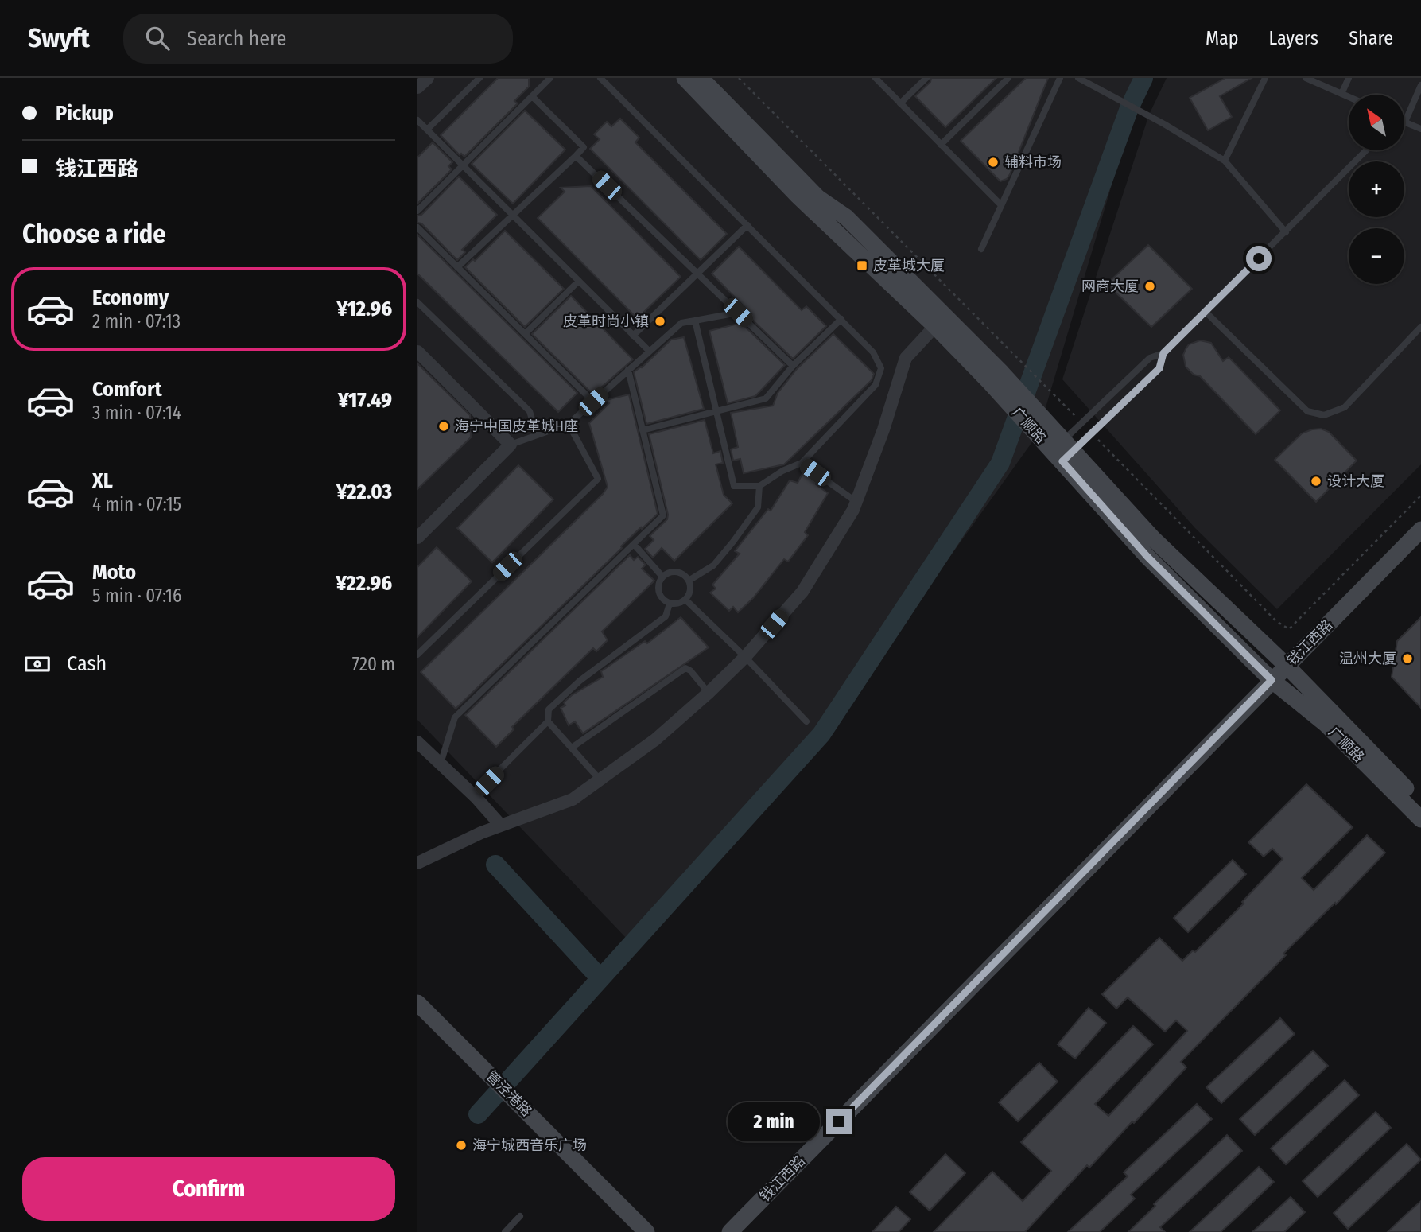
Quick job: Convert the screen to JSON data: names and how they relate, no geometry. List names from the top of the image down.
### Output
{
  "streets": {
    "main road": ["广顺路", "钱江西路", "管泾港路"]
  },
  "crossings": [
    ["广顺路", "钱江西路"]
  ],
  "places": {
    "other": [
      "辅料市场",
      "网商大厦",
      "皮革时尚小镇",
      "海宁中国皮革城H座",
      "设计大厦",
      "温州大厦",
      "海宁城西音乐广场"
    ],
    "transit": ["皮革城大厦"]
  },
  "north": "top left",
  "page": {
    "header": "Swyft",
    "search": "Search here",
    "nav": ["Map", "Layers", "Share"],
    "banner": ["Pickup", "钱江西路"],
    "map_buttons": ["+", "−"],
    "heading": "Choose a ride",
    "list": [
      {
        "name": "Economy",
        "note": "2 min · 07:13",
        "value": "¥12.96"
      },
      {
        "name": "Comfort",
        "note": "3 min · 07:14",
        "value": "¥17.49"
      },
      {
        "name": "XL",
        "note": "4 min · 07:15",
        "value": "¥22.03"
      },
      {
        "name": "Moto",
        "note": "5 min · 07:16",
        "value": "¥22.96"
      }
    ],
    "pay": ["Cash", "720 m"],
    "bubble": "2 min",
    "buttons": "Confirm"
  }
}
